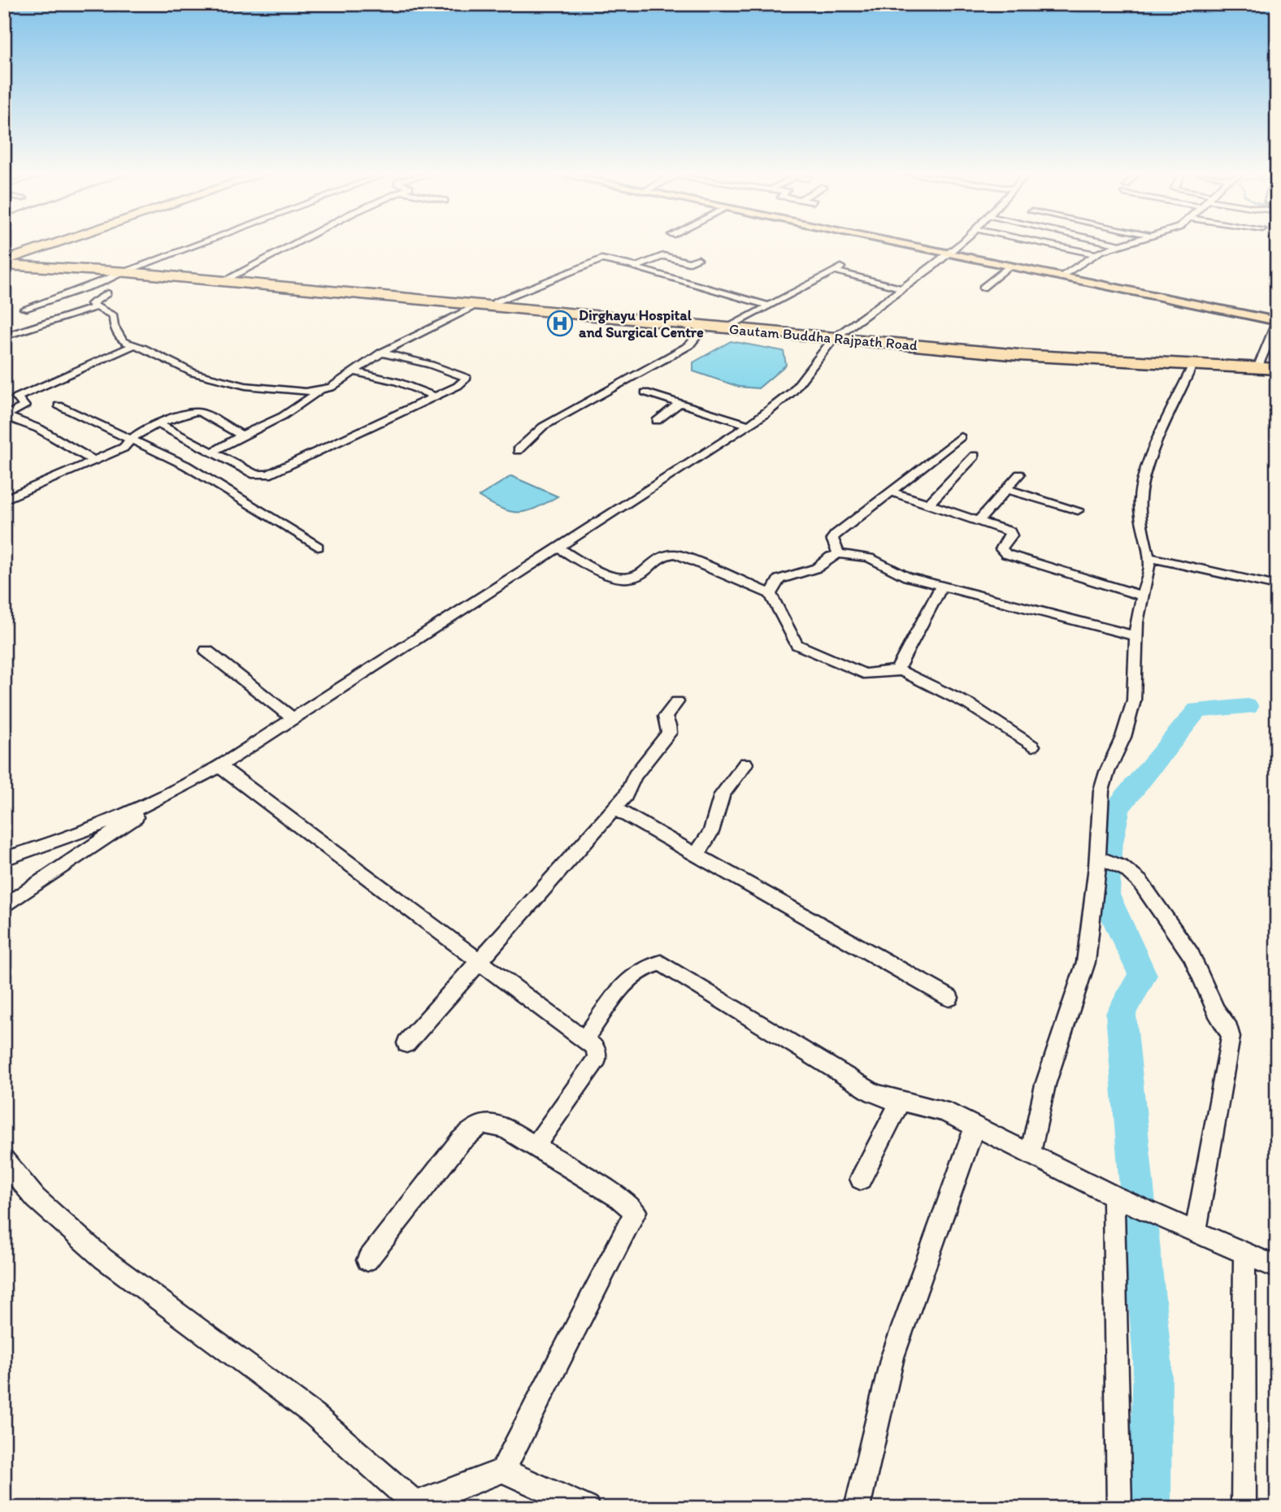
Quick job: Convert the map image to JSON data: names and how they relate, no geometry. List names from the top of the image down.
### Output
{
  "streets": {
    "highway": ["Gautam Buddha Rajpath Road"]
  },
  "places": {
    "hospital": ["Dirghayu Hospital and Surgical Centre"]
  }
}
